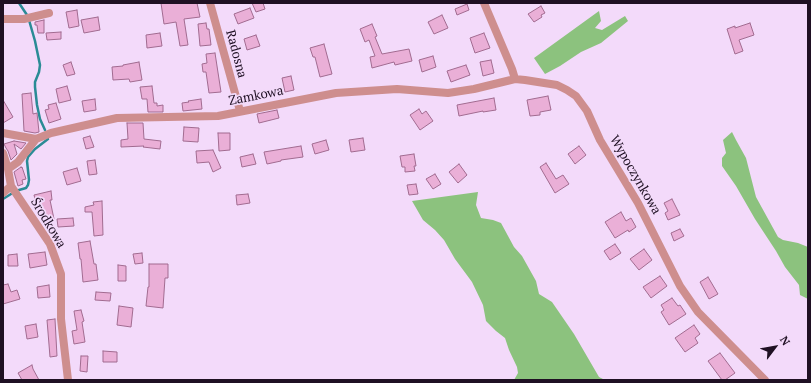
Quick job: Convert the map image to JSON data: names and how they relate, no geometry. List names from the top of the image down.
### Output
{
  "streets": {
    "street": [
      "Radosna",
      "Zamkowa",
      "Wypoczynkowa",
      "Środkowa"
    ]
  },
  "crossings": [
    ["Radosna", "Zamkowa"],
    ["Zamkowa", "Wypoczynkowa"]
  ],
  "north": "top right"
}
